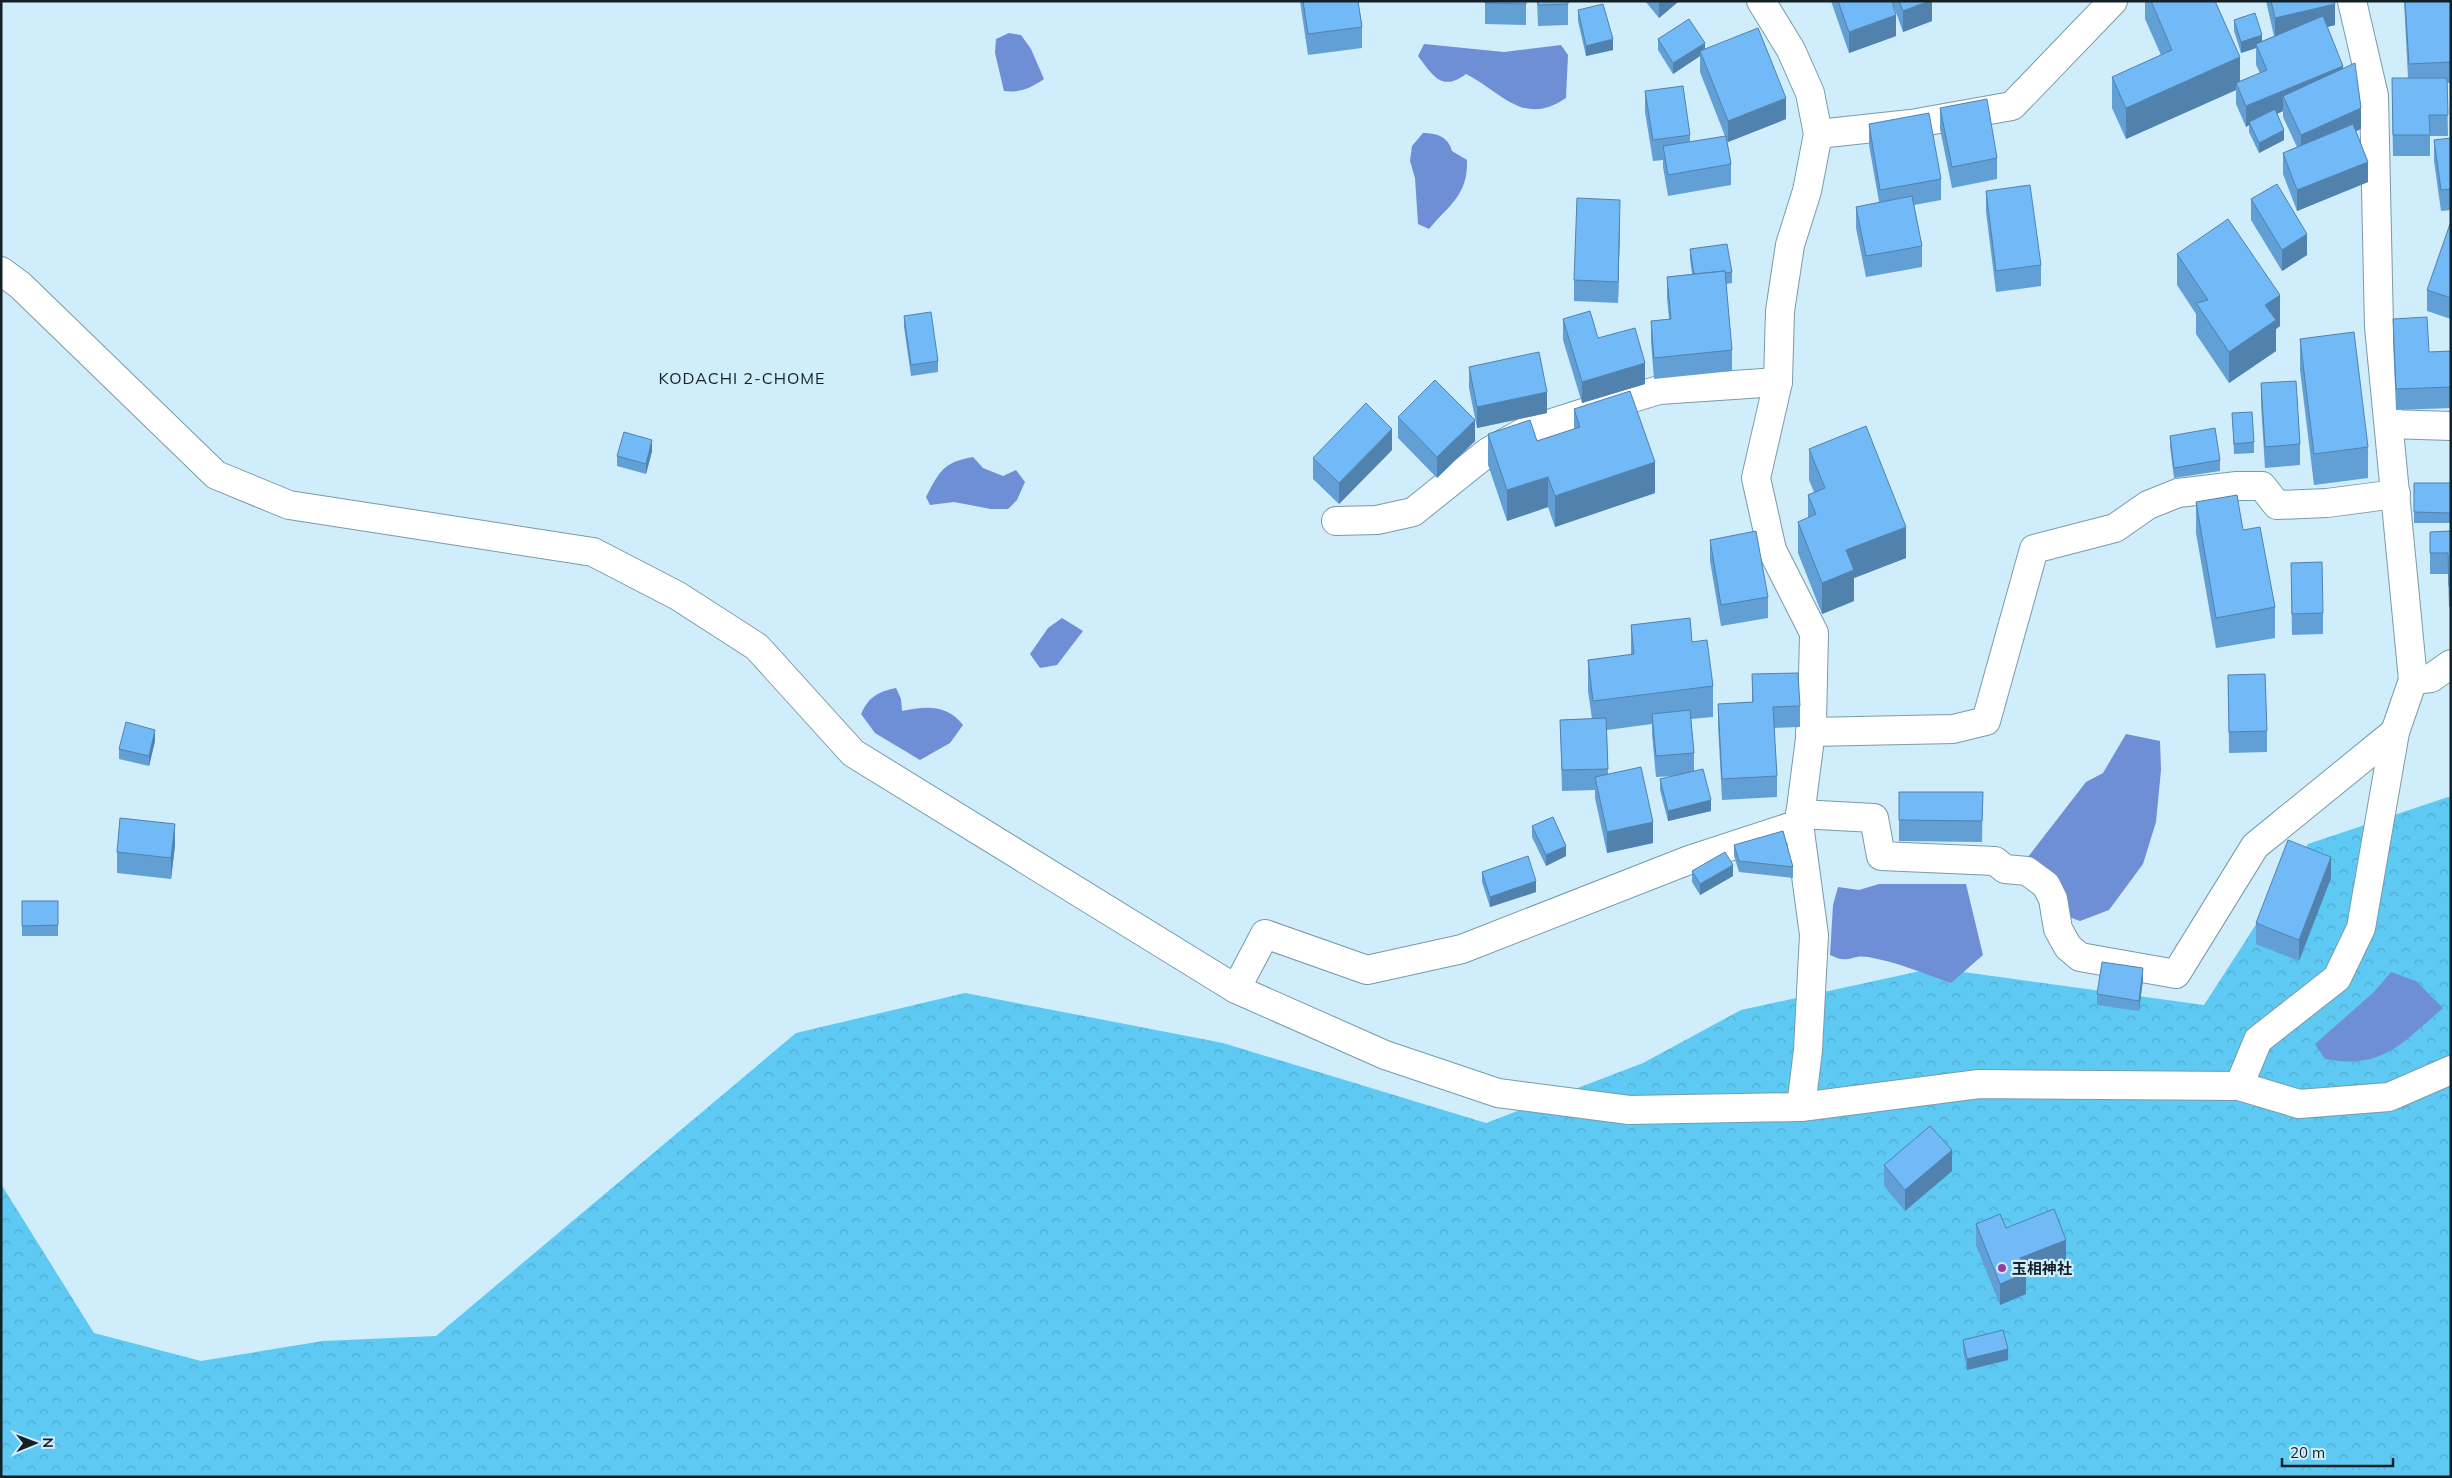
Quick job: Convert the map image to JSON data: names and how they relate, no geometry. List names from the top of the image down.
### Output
{
  "districts": ["KODACHI 2-CHOME"],
  "places": ["玉相神社"],
  "scale_bar": "20 m",
  "north": "right"
}
